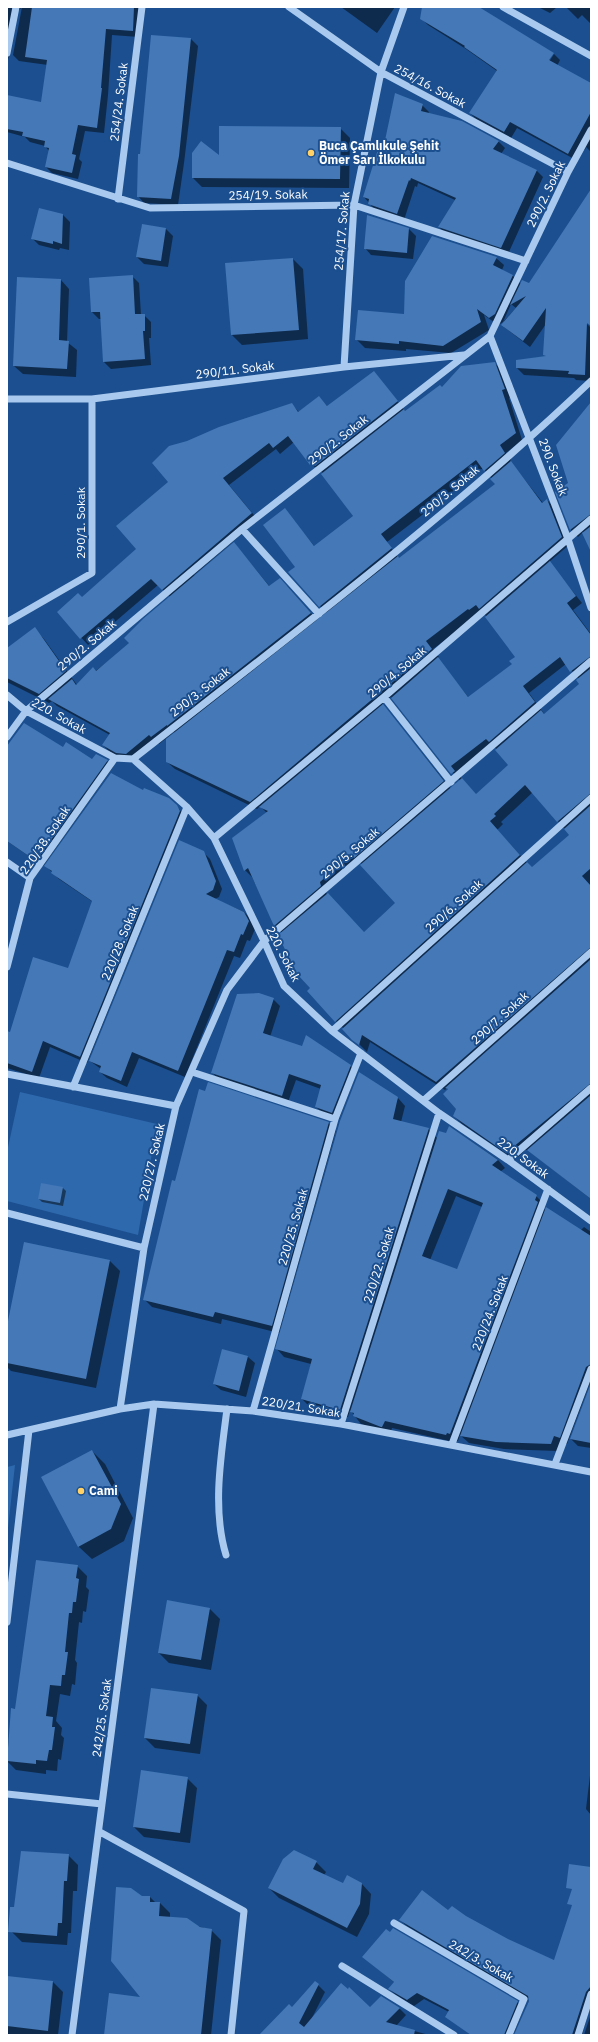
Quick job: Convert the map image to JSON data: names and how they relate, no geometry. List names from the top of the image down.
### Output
{
  "streets": {
    "street": [
      "254/16. Sokak",
      "254/24. Sokak",
      "290/2. Sokak",
      "254/19. Sokak",
      "254/17. Sokak",
      "290/11. Sokak",
      "290. Sokak",
      "290/3. Sokak",
      "290/1. Sokak",
      "290/4. Sokak",
      "220. Sokak",
      "220/38. Sokak",
      "290/5. Sokak",
      "290/6. Sokak",
      "220/28. Sokak",
      "290/7. Sokak",
      "220/27. Sokak",
      "220/25. Sokak",
      "220/22. Sokak",
      "220/24. Sokak",
      "220/21. Sokak",
      "242/25. Sokak",
      "242/3. Sokak"
    ]
  },
  "crossings": [
    ["254/16. Sokak", "290/2. Sokak"],
    ["254/16. Sokak", "254/17. Sokak"],
    ["254/24. Sokak", "254/19. Sokak"],
    ["290/2. Sokak", "254/19. Sokak"],
    ["290/2. Sokak", "290/11. Sokak"],
    ["290/2. Sokak", "290. Sokak"],
    ["290/2. Sokak", "220. Sokak"],
    ["254/19. Sokak", "254/17. Sokak"],
    ["254/17. Sokak", "290/11. Sokak"],
    ["290/11. Sokak", "290/1. Sokak"],
    ["290. Sokak", "290/3. Sokak"],
    ["290. Sokak", "290/4. Sokak"],
    ["290/3. Sokak", "220. Sokak"],
    ["290/4. Sokak", "220. Sokak"],
    ["220. Sokak", "220/38. Sokak"],
    ["220. Sokak", "290/5. Sokak"],
    ["220. Sokak", "290/6. Sokak"],
    ["220. Sokak", "220/28. Sokak"],
    ["220. Sokak", "290/7. Sokak"],
    ["220. Sokak", "220/27. Sokak"],
    ["220. Sokak", "220/25. Sokak"],
    ["220. Sokak", "220/22. Sokak"],
    ["220. Sokak", "220/24. Sokak"],
    ["290/5. Sokak", "220/27. Sokak"],
    ["220/27. Sokak", "220/21. Sokak"],
    ["220/25. Sokak", "220/21. Sokak"],
    ["220/22. Sokak", "220/21. Sokak"],
    ["220/24. Sokak", "220/21. Sokak"],
    ["220/21. Sokak", "242/25. Sokak"]
  ],
  "places": ["Buca Çamlıkule Şehit Ömer Sarı İlkokulu", "Cami"]
}
